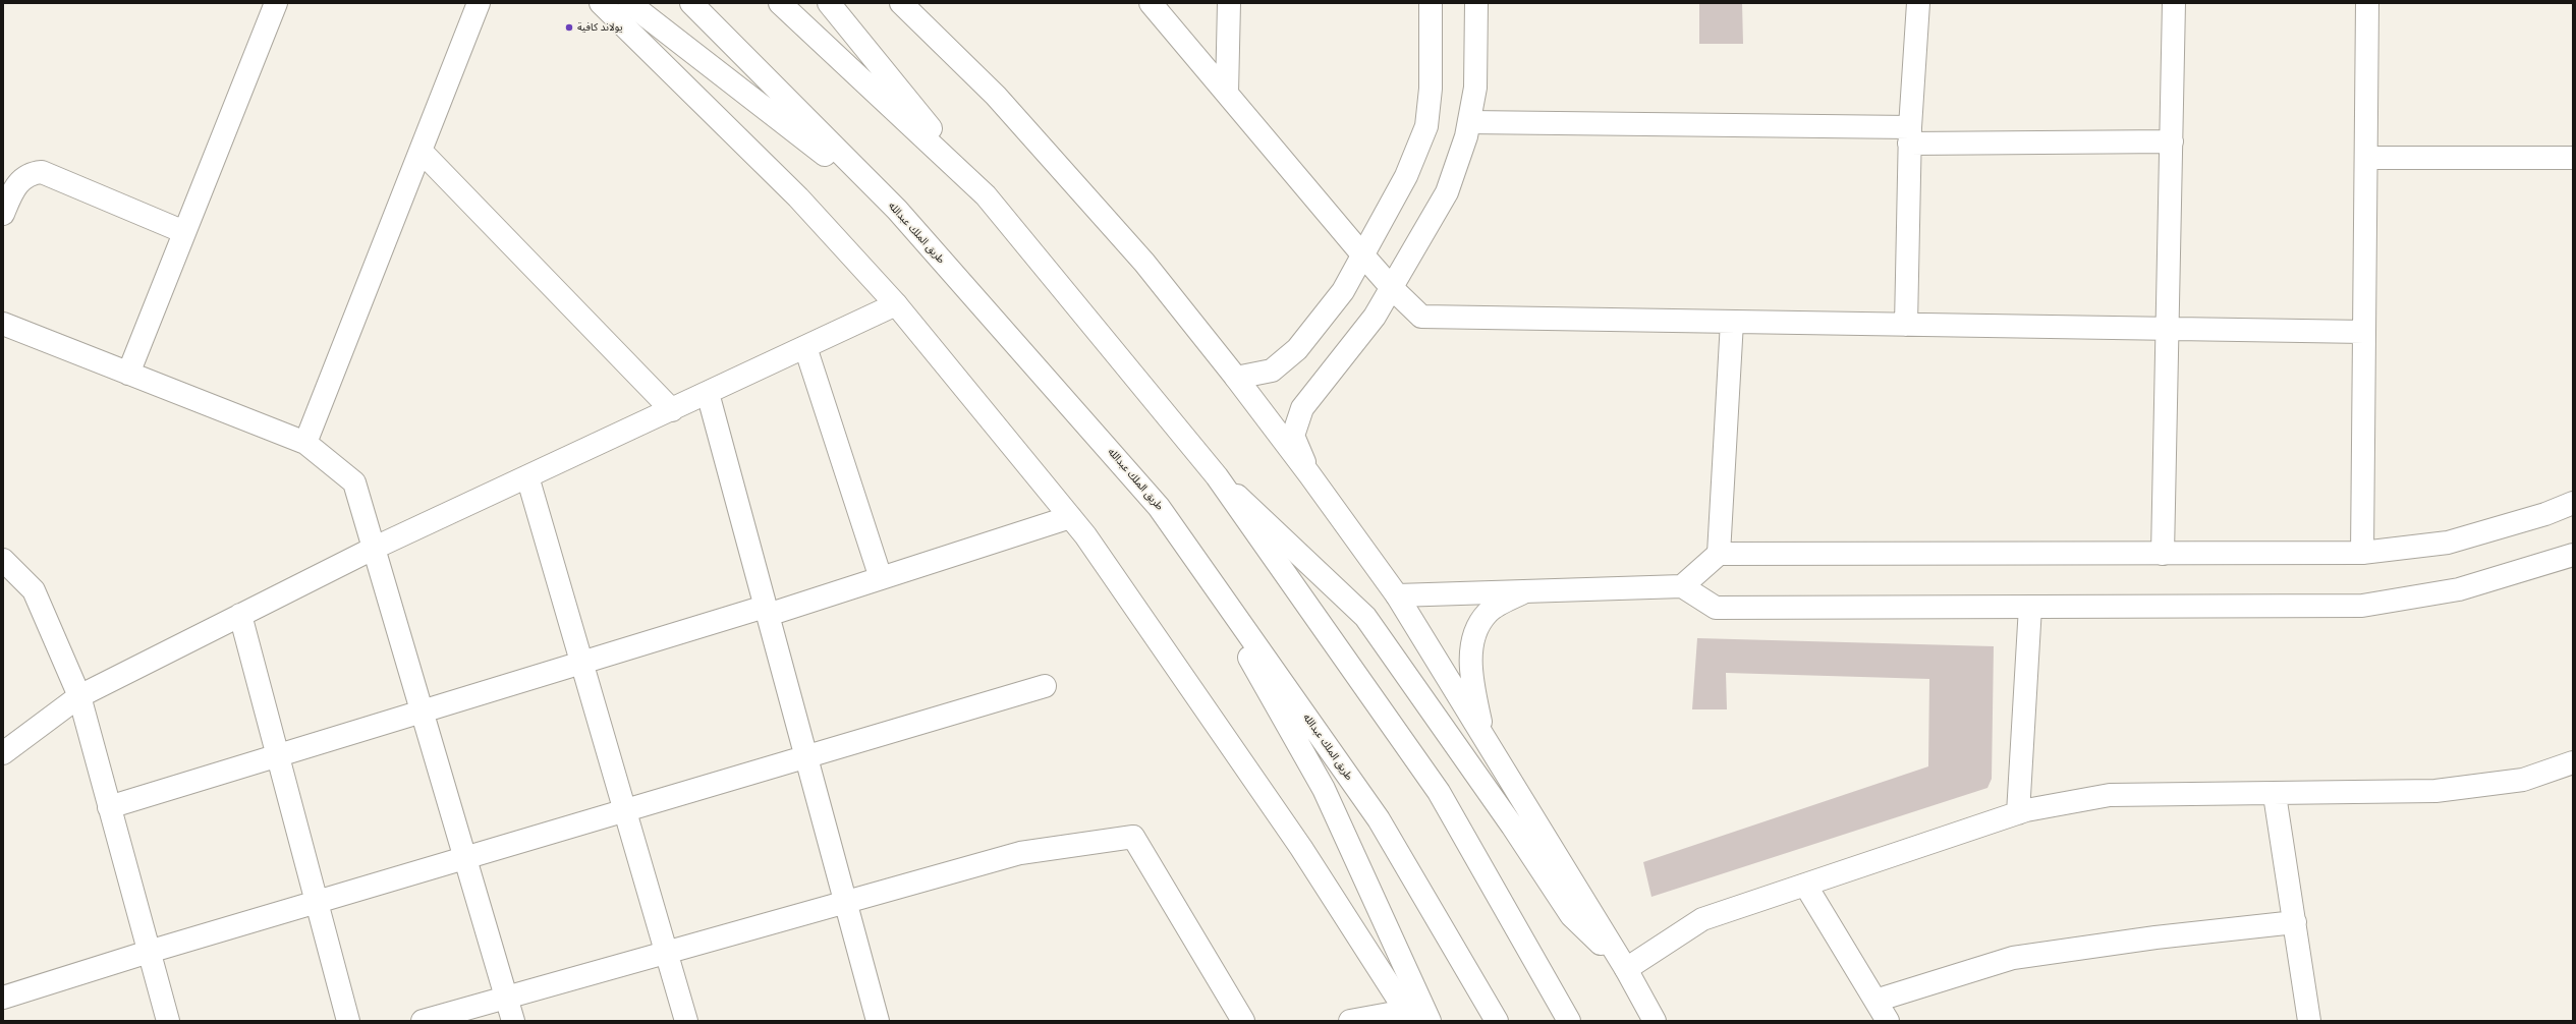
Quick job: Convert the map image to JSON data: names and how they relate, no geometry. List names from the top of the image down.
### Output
{
  "streets": {
    "main road": ["طريق الملك عبدالله"]
  },
  "places": ["يولاند كافية"]
}
